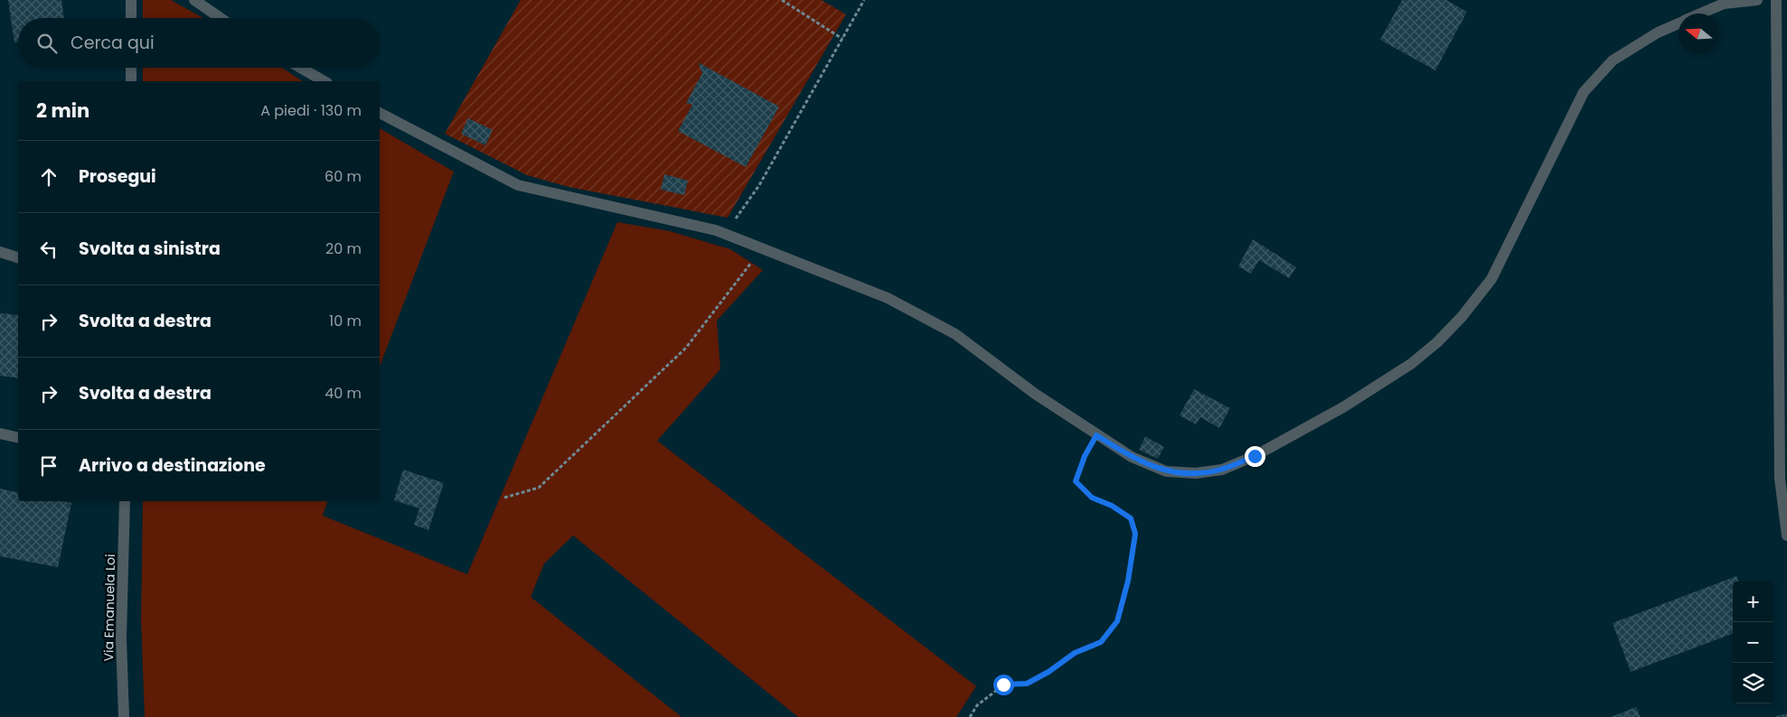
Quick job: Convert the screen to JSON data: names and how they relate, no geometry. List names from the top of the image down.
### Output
{
  "streets": {
    "street": ["Via Emanuela Loi"]
  },
  "north": "left",
  "page": {
    "search": "Cerca qui",
    "heading": ["2 min", "A piedi · 130 m"],
    "list": [
      ["Prosegui", "60 m"],
      ["Svolta a sinistra", "20 m"],
      ["Svolta a destra", "10 m"],
      ["Svolta a destra", "40 m"],
      "Arrivo a destinazione"
    ],
    "map_buttons": ["+", "−"]
  }
}
